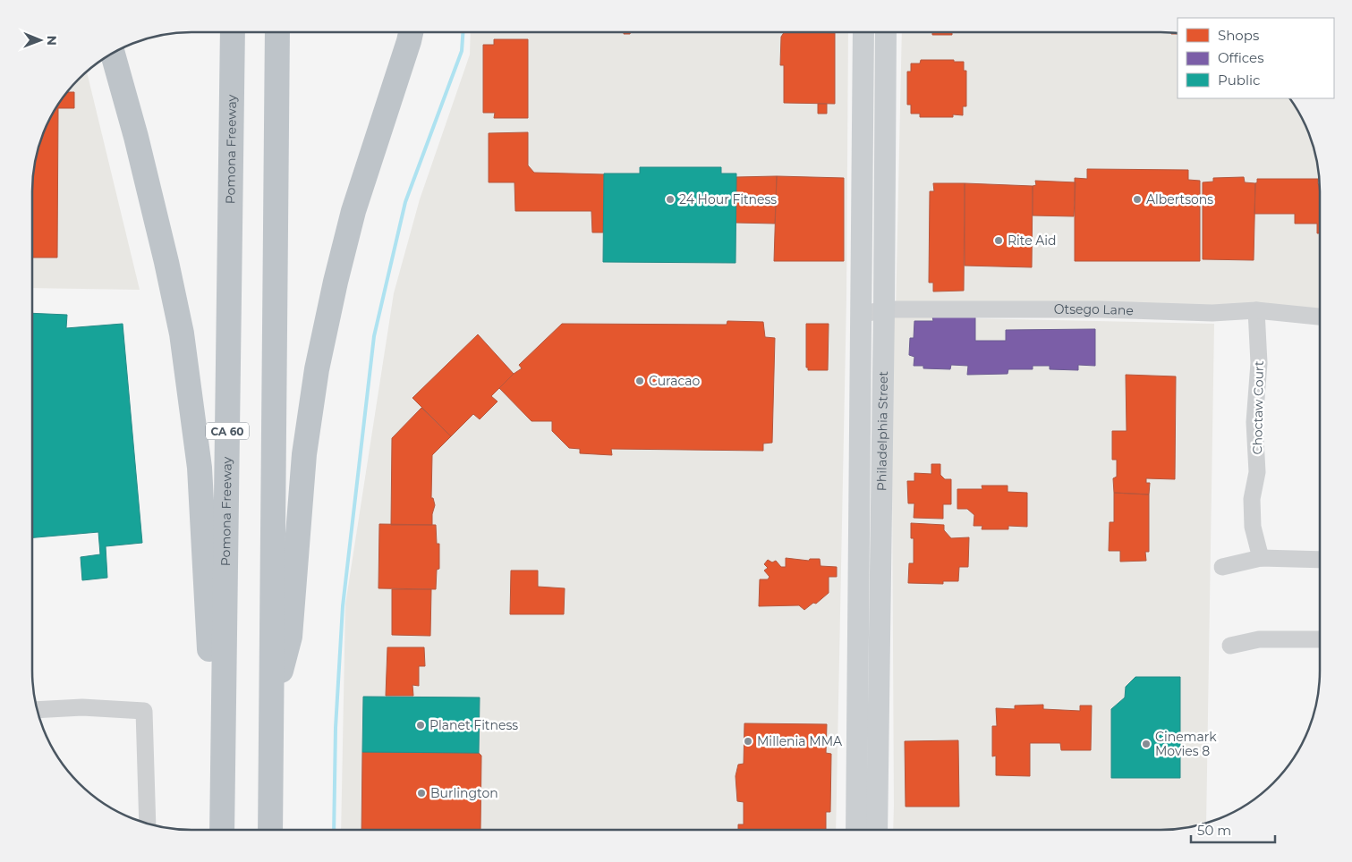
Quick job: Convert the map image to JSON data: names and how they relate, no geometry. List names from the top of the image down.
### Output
{
  "streets": {
    "highway": ["Pomona Freeway", "CA 60"],
    "main road": ["Philadelphia Street"],
    "street": ["Otsego Lane", "Choctaw Court"]
  },
  "crossings": [
    ["Otsego Lane", "Choctaw Court"],
    ["Otsego Lane", "Philadelphia Street"]
  ],
  "places": [
    "24 Hour Fitness",
    "Albertsons",
    "Rite Aid",
    "Curacao",
    "Planet Fitness",
    "Millenia MMA",
    "Cinemark Movies 8",
    "Burlington"
  ],
  "legend": ["Shops", "Offices", "Public"],
  "scale_bar": "50 m",
  "north": "right"
}
